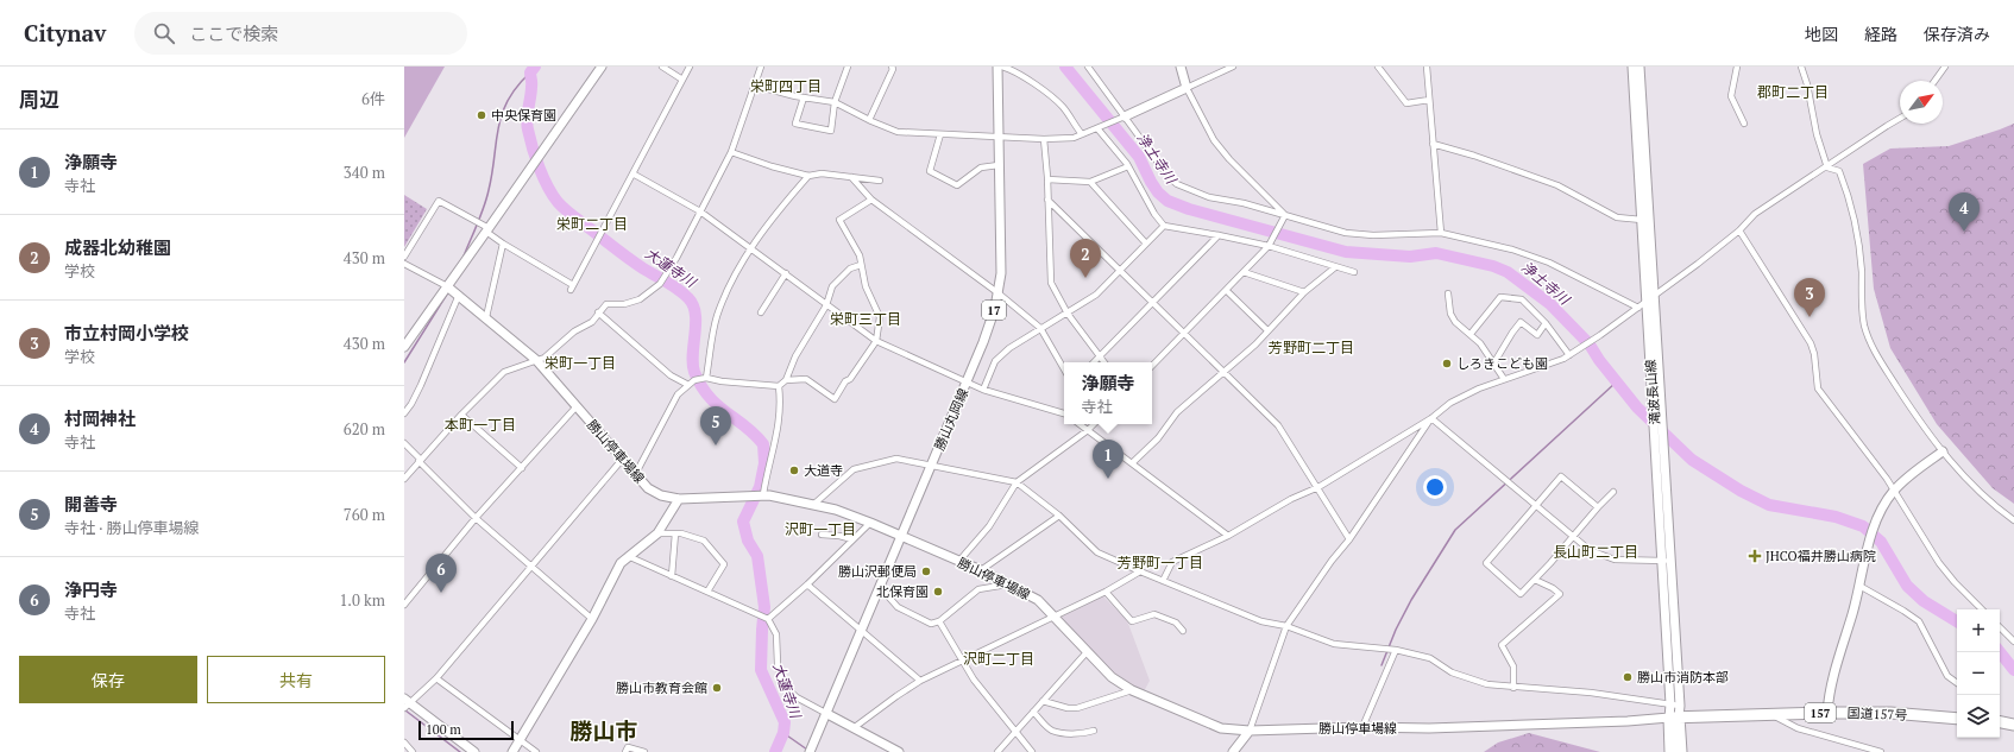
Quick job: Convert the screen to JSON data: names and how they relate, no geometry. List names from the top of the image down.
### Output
{
  "streets": {
    "highway": ["157", "国道157号"],
    "main road": [
      "17",
      "滝波長山線",
      "勝山丸岡線",
      "勝山停車場線"
    ]
  },
  "crossings": [
    ["滝波長山線", "勝山停車場線"],
    ["滝波長山線", "国道157号"],
    ["勝山丸岡線", "勝山停車場線"],
    ["勝山停車場線", "国道157号"]
  ],
  "districts": [
    "栄町四丁目",
    "郡町二丁目",
    "栄町二丁目",
    "栄町三丁目",
    "芳野町二丁目",
    "栄町一丁目",
    "本町一丁目",
    "沢町一丁目",
    "長山町二丁目",
    "芳野町一丁目",
    "沢町二丁目",
    "勝山市"
  ],
  "water": ["浄土寺川", "大蓮寺川"],
  "places": {
    "other": [
      "中央保育園",
      "しろきこども園",
      "大道寺",
      "勝山沢郵便局",
      "北保育園",
      "勝山市消防本部",
      "勝山市教育会館"
    ],
    "health": ["JHCO福井勝山病院"]
  },
  "scale_bar": "100 m",
  "north": "top right",
  "page": {
    "header": "Citynav",
    "search": "ここで検索",
    "nav": ["地図", "経路", "保存済み"],
    "heading": ["周辺", "6件"],
    "list": [
      {
        "mark": "1",
        "name": "浄願寺",
        "note": "寺社",
        "value": "340 m"
      },
      {
        "mark": "2",
        "name": "成器北幼稚園",
        "note": "学校",
        "value": "430 m"
      },
      {
        "mark": "3",
        "name": "市立村岡小学校",
        "note": "学校",
        "value": "430 m"
      },
      {
        "mark": "4",
        "name": "村岡神社",
        "note": "寺社",
        "value": "620 m"
      },
      {
        "mark": "5",
        "name": "開善寺",
        "note": "寺社 · 勝山停車場線",
        "value": "760 m"
      },
      {
        "mark": "6",
        "name": "浄円寺",
        "note": "寺社",
        "value": "1.0 km"
      }
    ],
    "pins": [
      "4",
      "2",
      "3",
      "5",
      "1",
      "6"
    ],
    "popup": ["浄願寺", "寺社"],
    "map_buttons": ["+", "−"],
    "buttons": ["保存", "共有"],
    "scale": "100 m"
  }
}
